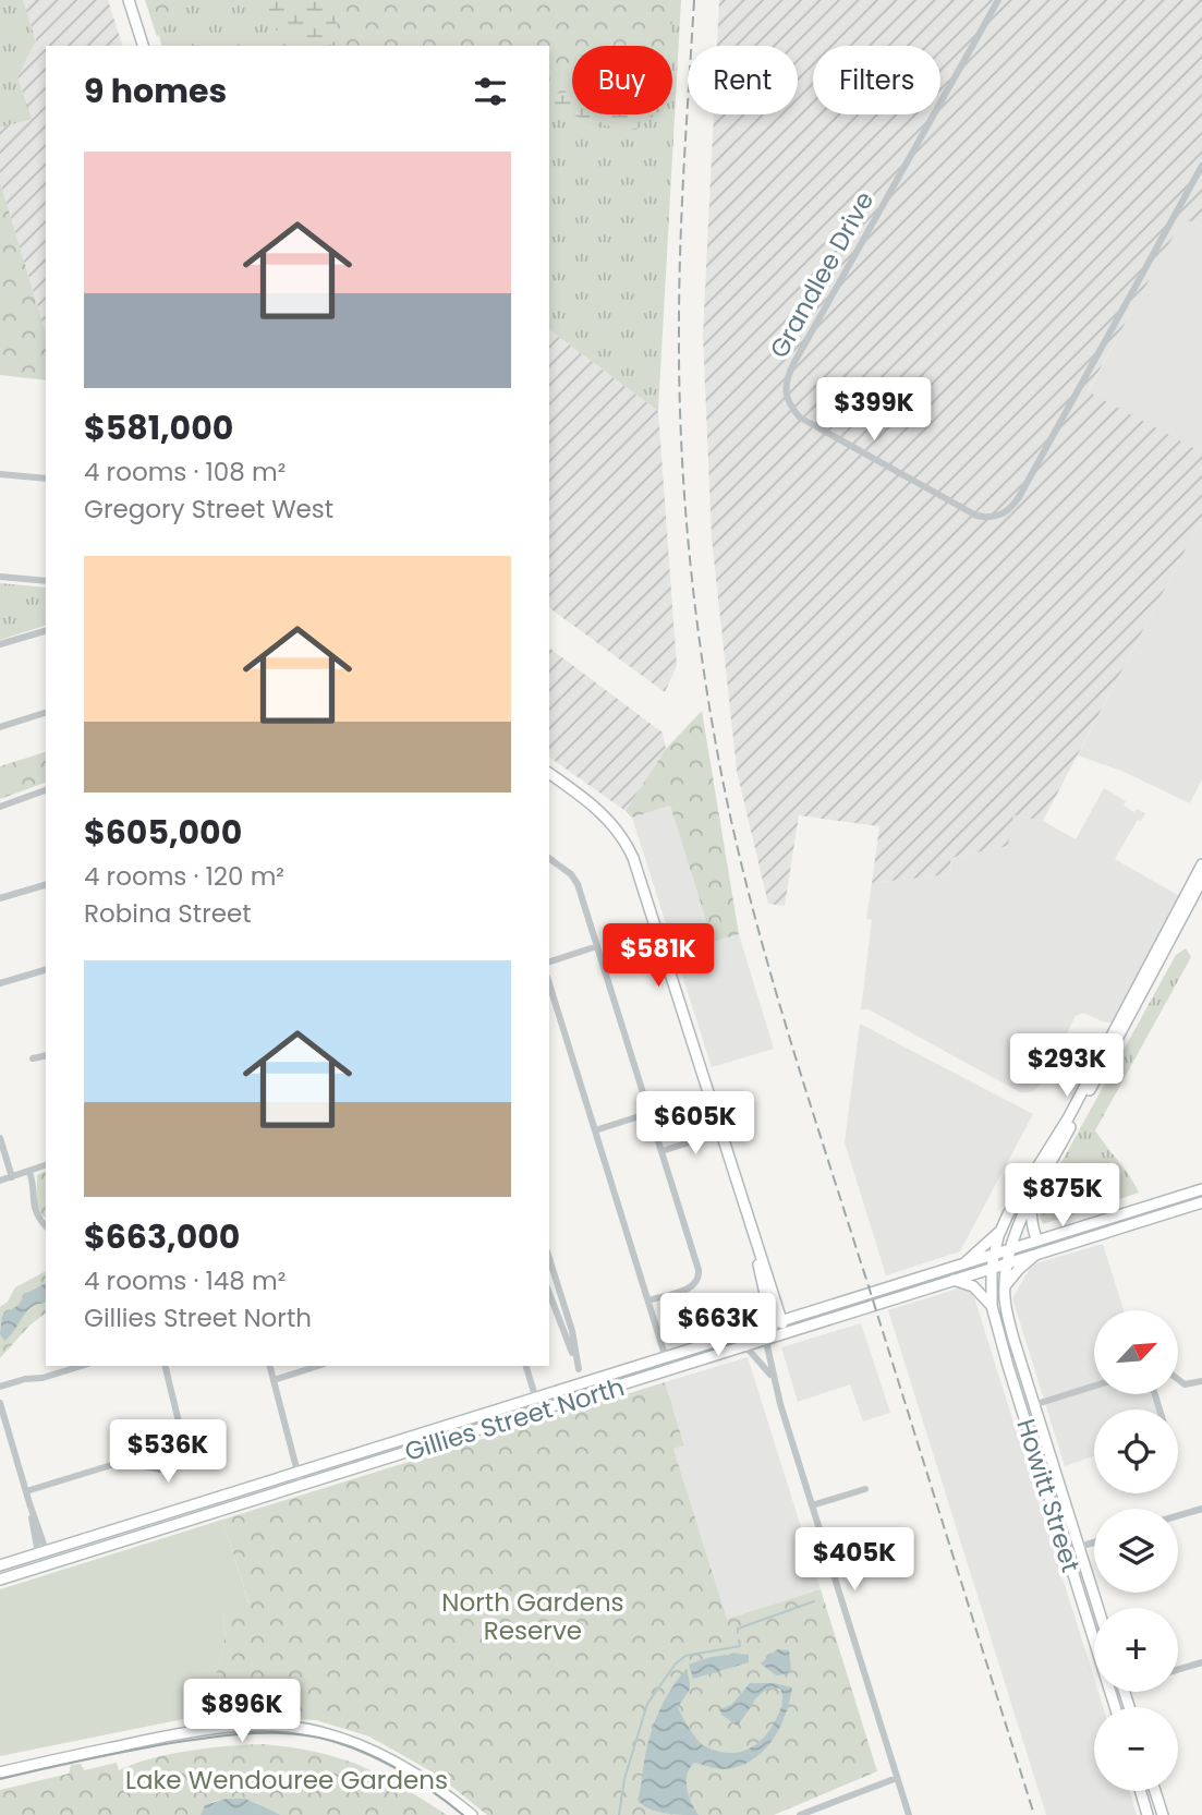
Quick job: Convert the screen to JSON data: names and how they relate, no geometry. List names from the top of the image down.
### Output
{
  "streets": {
    "main road": ["Gillies Street North", "Howitt Street"],
    "street": ["Grandlee Drive"]
  },
  "crossings": [
    ["Gillies Street North", "Howitt Street"]
  ],
  "parks": ["North Gardens Reserve", "Lake Wendouree Gardens"],
  "north": "top right",
  "page": {
    "chip": ["Buy", "Rent", "Filters"],
    "heading": "9 homes",
    "list": [
      {
        "name": "$581,000",
        "note": "4 rooms · 108 m² · Gregory Street West"
      },
      {
        "name": "$605,000",
        "note": "4 rooms · 120 m² · Robina Street"
      },
      {
        "name": "$663,000",
        "note": "4 rooms · 148 m² · Gillies Street North"
      }
    ],
    "price": [
      "$399K",
      "$581K",
      "$293K",
      "$605K",
      "$875K",
      "$663K",
      "$536K",
      "$405K",
      "$896K"
    ],
    "map_buttons": ["+", "−"]
  }
}
